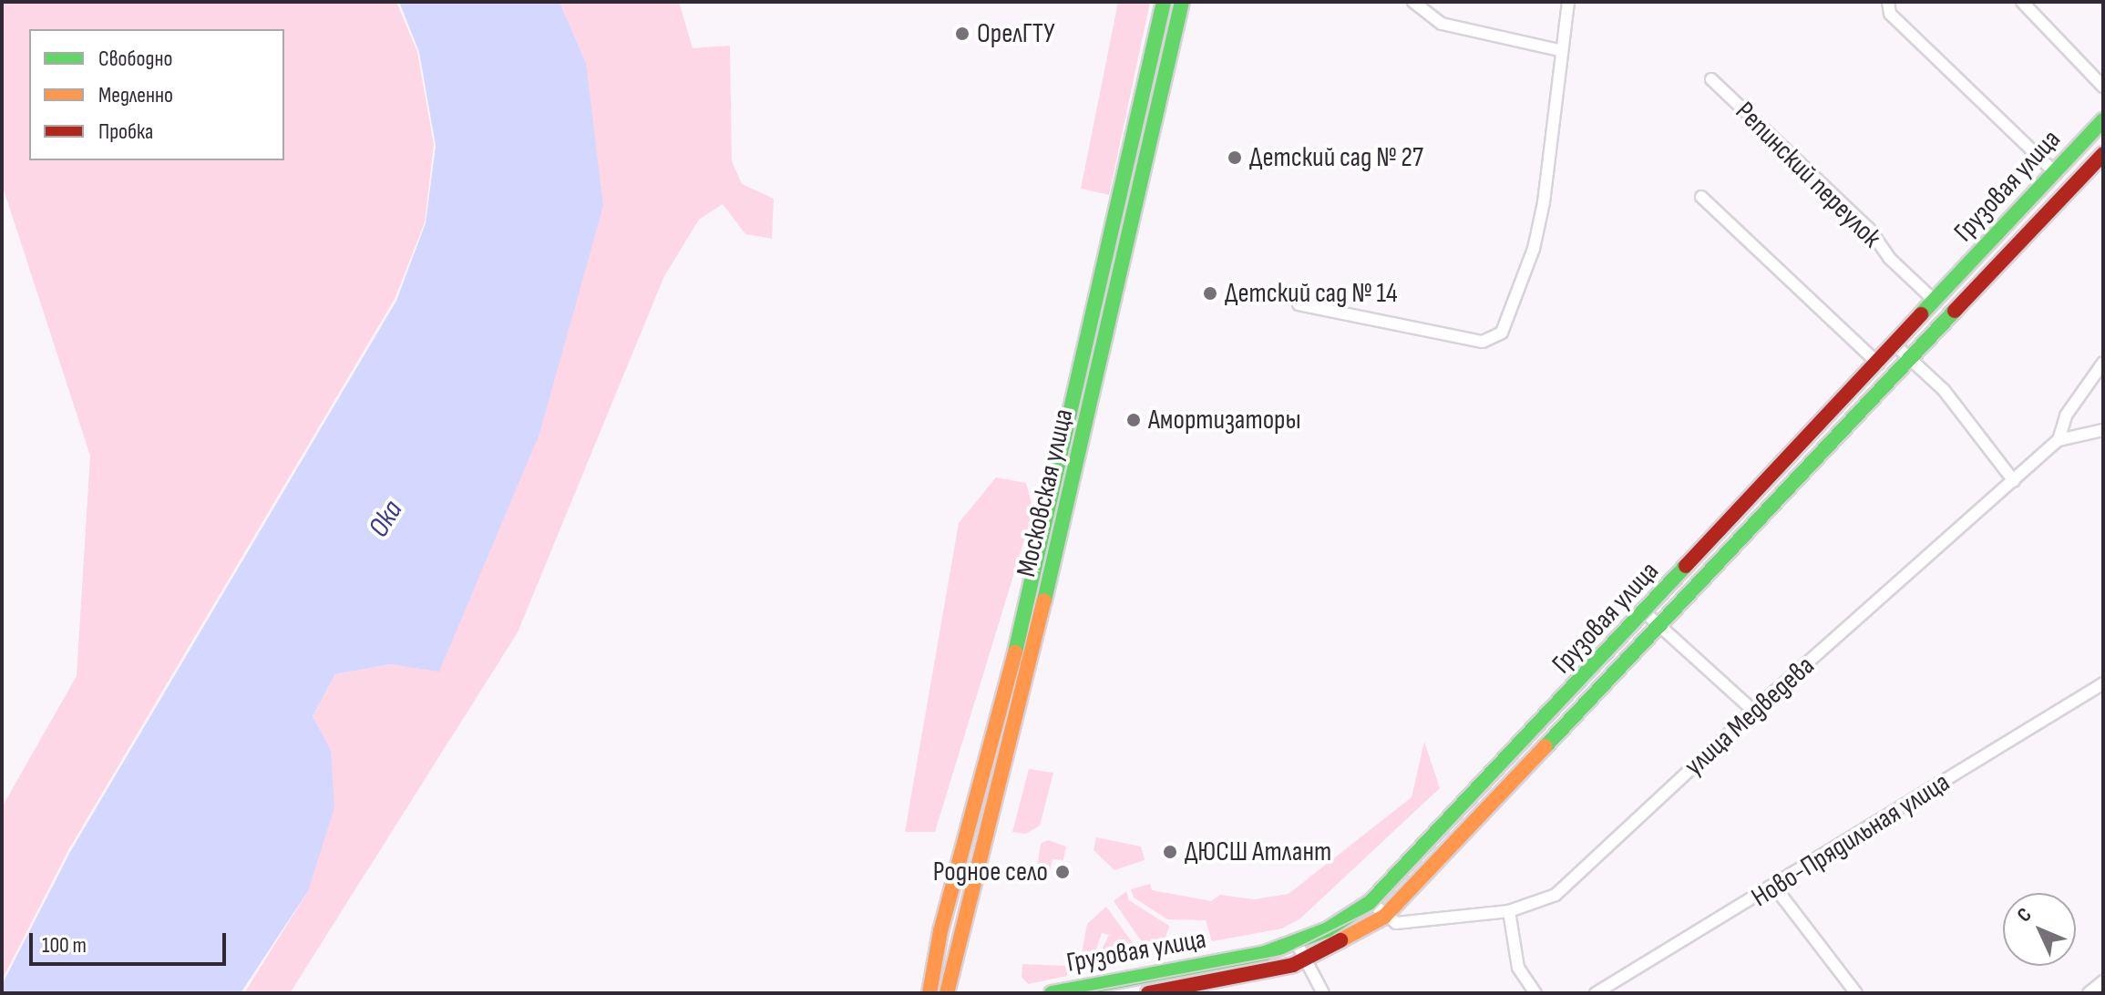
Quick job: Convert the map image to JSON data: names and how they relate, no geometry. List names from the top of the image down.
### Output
{
  "streets": {
    "street": [
      "Репинский переулок",
      "Грузовая улица",
      "Московская улица",
      "улица Медведева",
      "Ново-Прядильная улица"
    ]
  },
  "crossings": [
    ["Репинский переулок", "Грузовая улица"],
    ["Грузовая улица", "улица Медведева"]
  ],
  "water": ["Ока"],
  "places": [
    "ОрелГТУ",
    "Детский сад № 27",
    "Детский сад № 14",
    "Амортизаторы",
    "ДЮСШ Атлант",
    "Родное село"
  ],
  "legend": ["Свободно", "Медленно", "Пробка"],
  "scale_bar": "100 m",
  "north": "top left"
}
